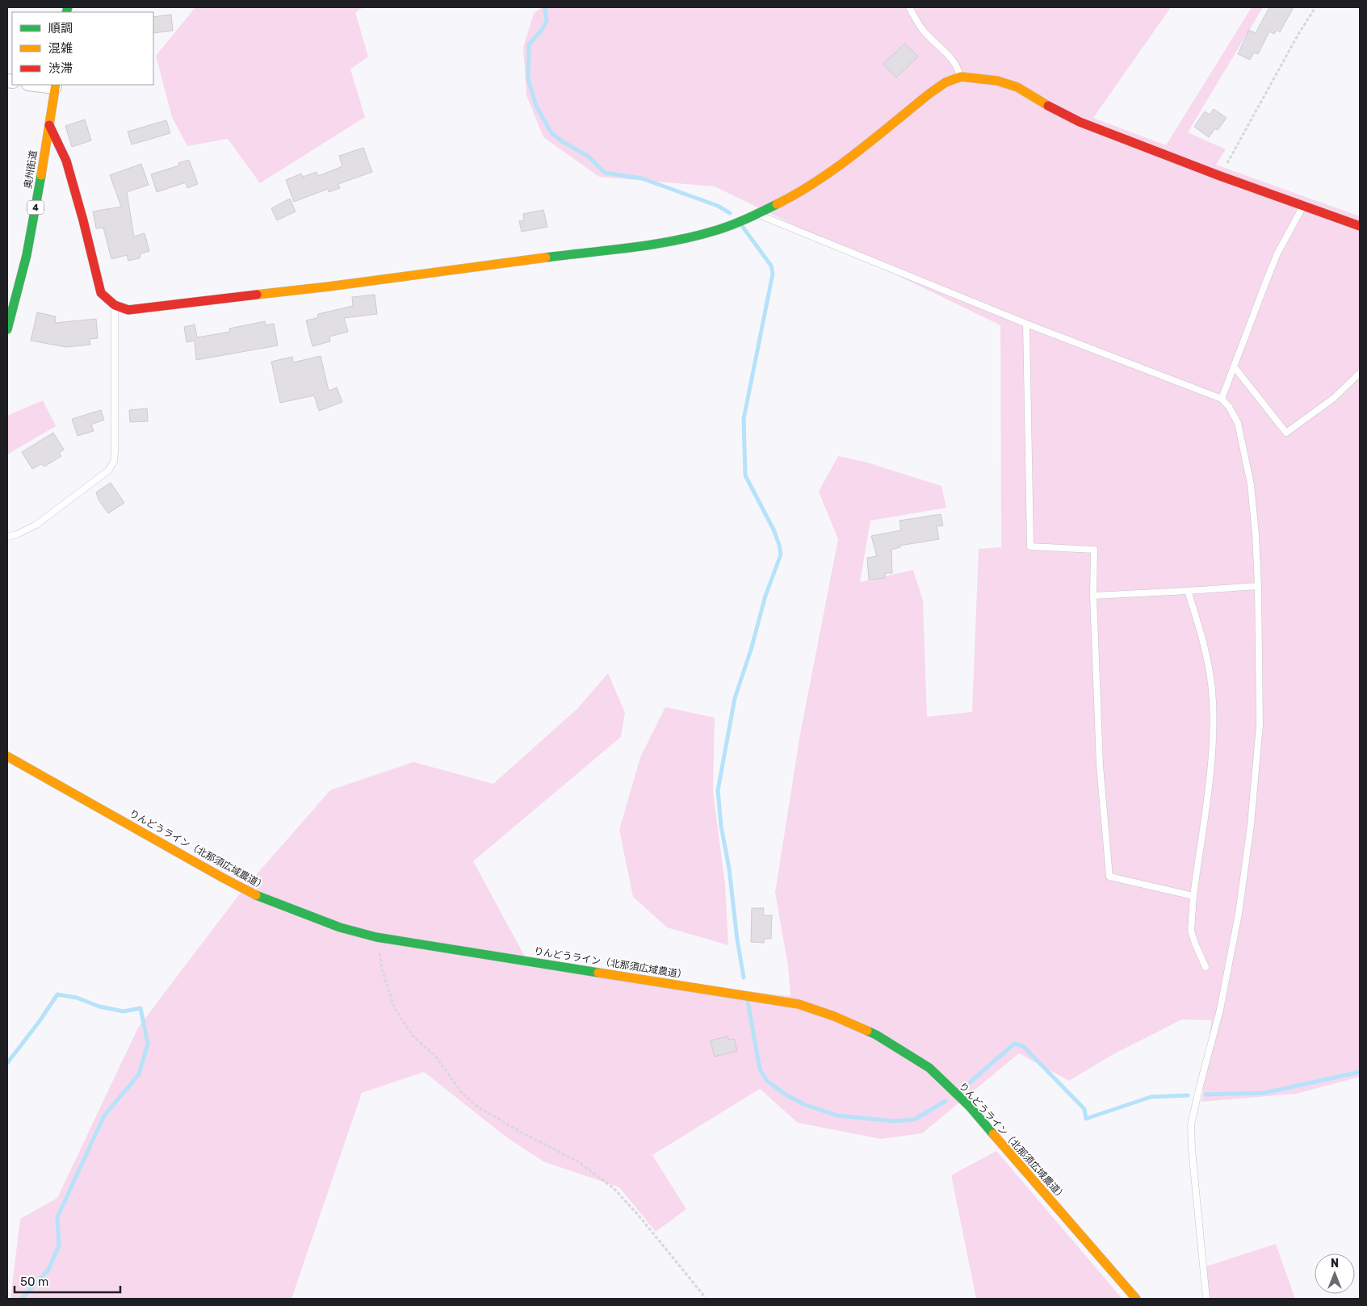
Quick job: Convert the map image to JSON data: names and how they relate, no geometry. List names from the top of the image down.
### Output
{
  "streets": {
    "main road": ["奥州街道", "4", "りんどうライン（北那須広域農道）"]
  },
  "legend": ["順調", "混雑", "渋滞"],
  "scale_bar": "50 m",
  "north": "top"
}
